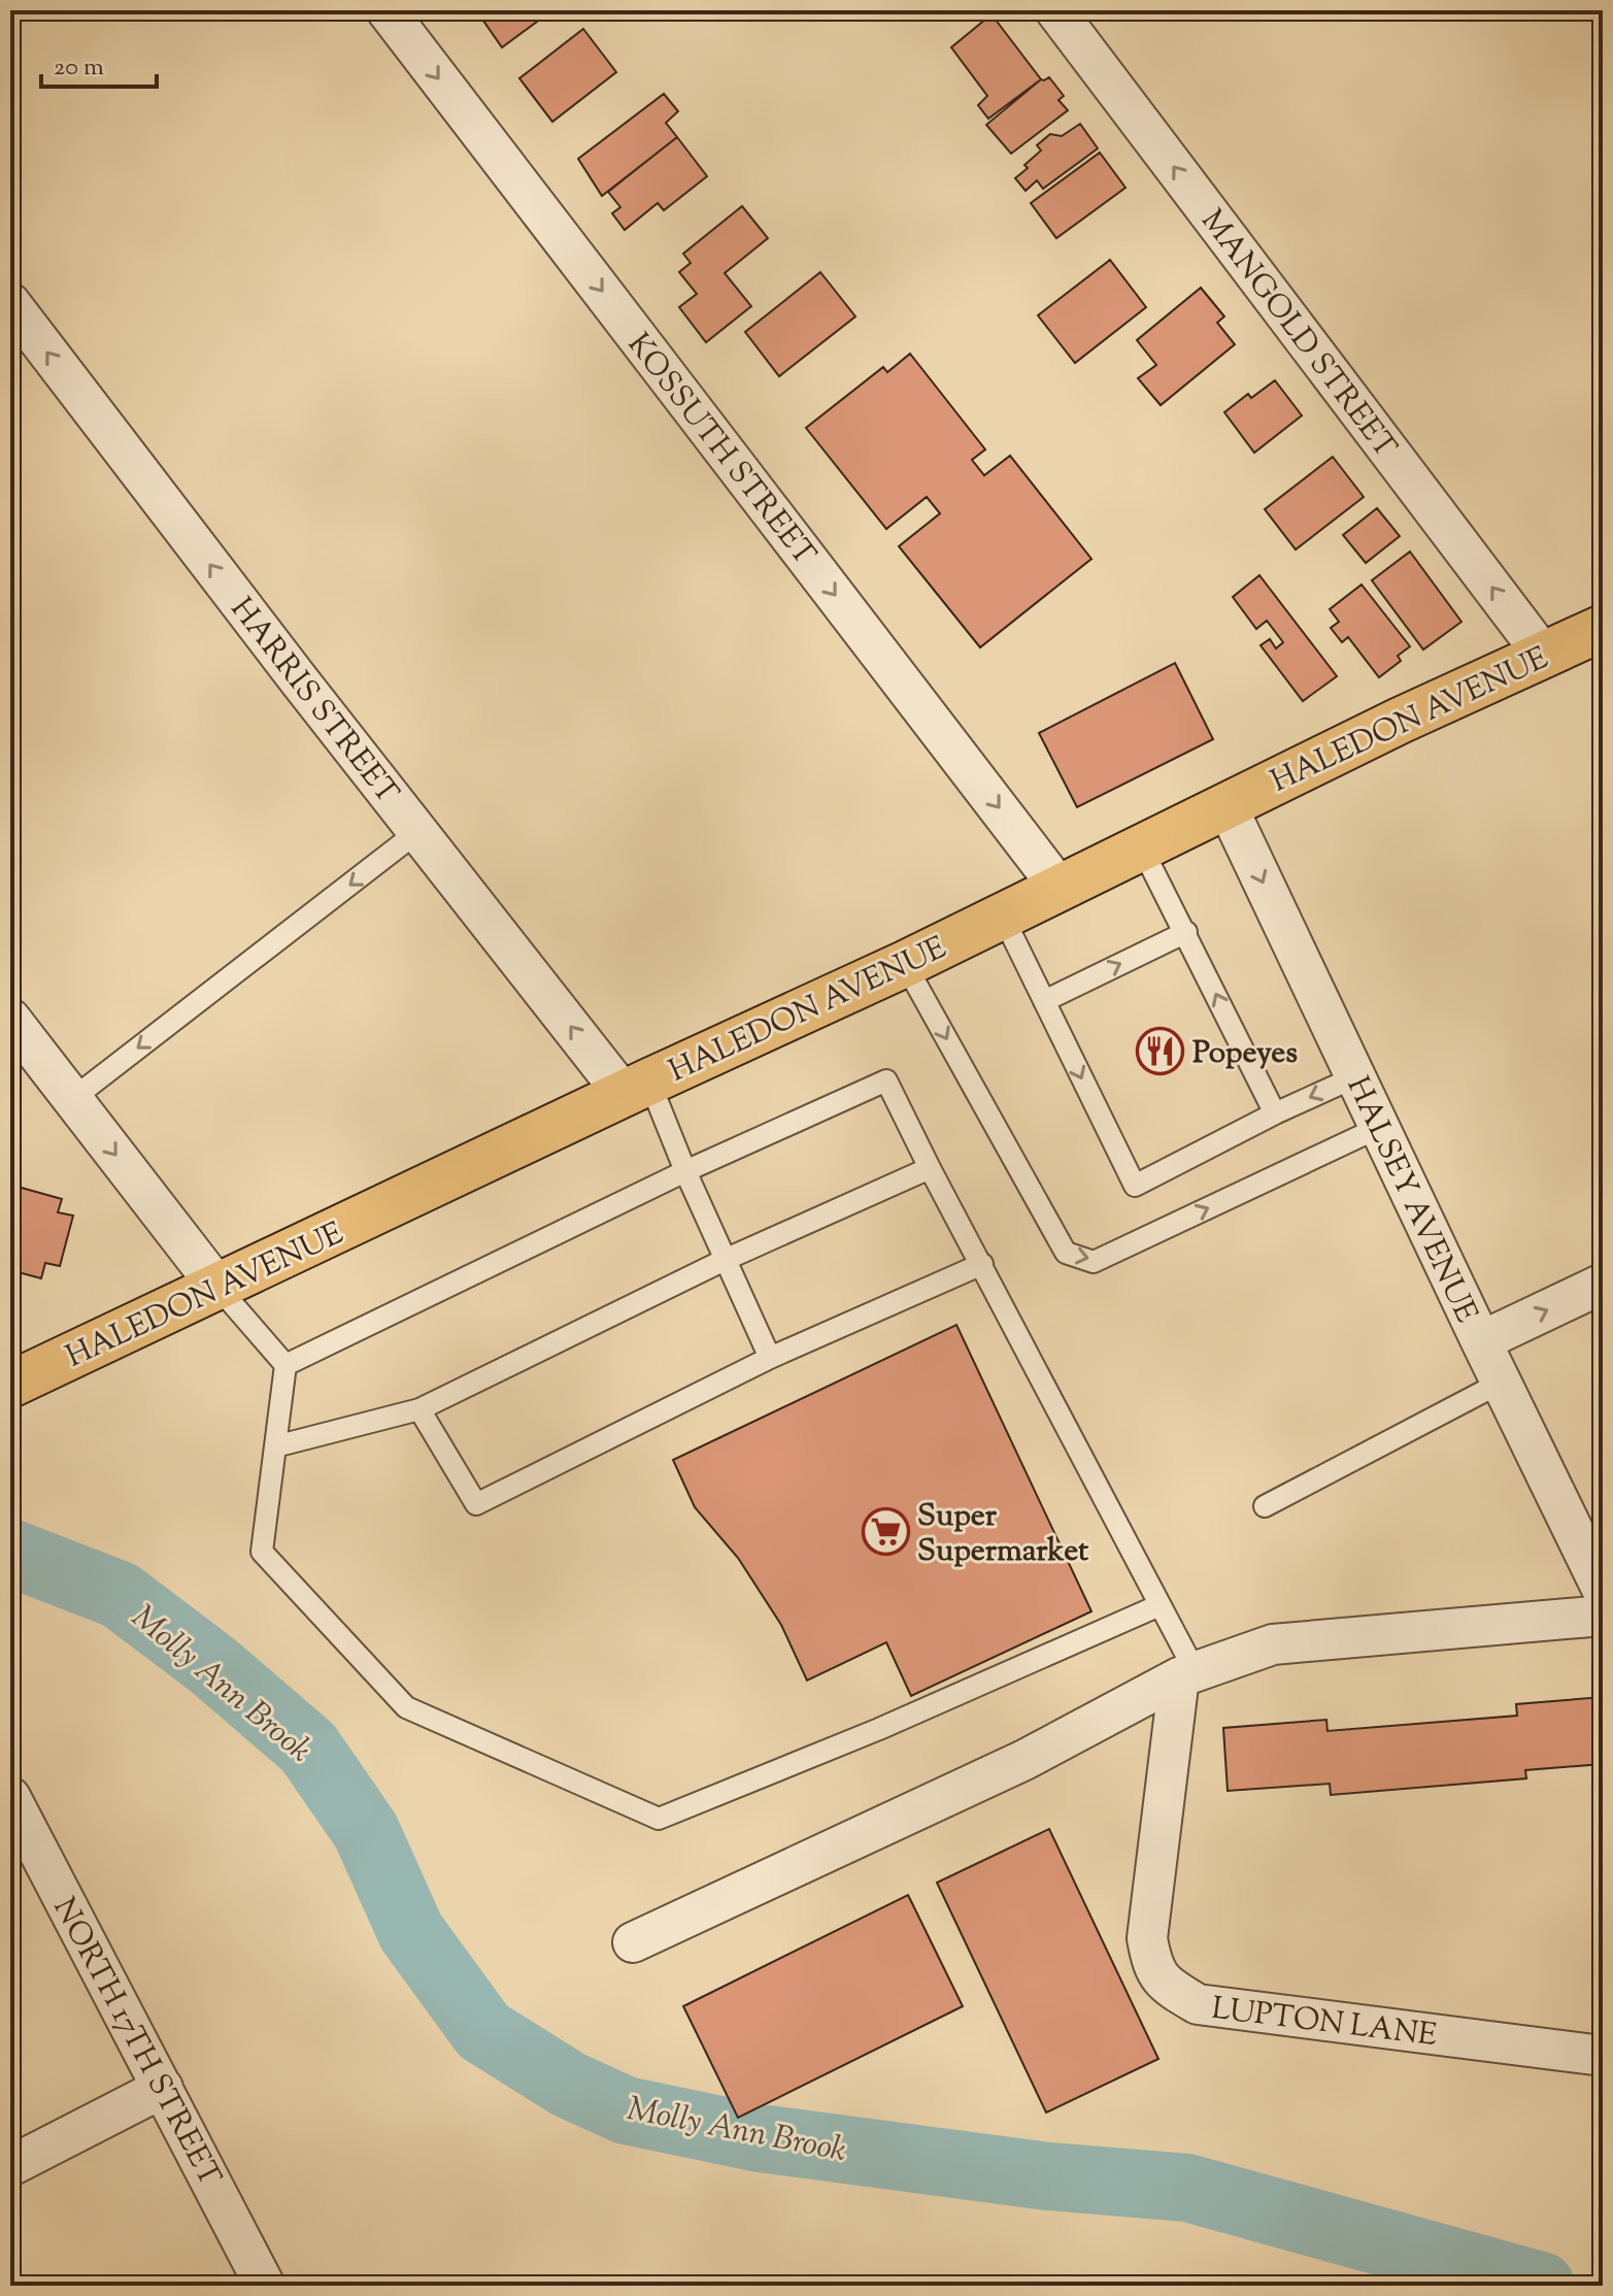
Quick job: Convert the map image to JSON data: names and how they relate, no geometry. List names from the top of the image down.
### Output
{
  "streets": {
    "main road": ["HALEDON AVENUE"],
    "street": [
      "MANGOLD STREET",
      "KOSSUTH STREET",
      "HARRIS STREET",
      "HALSEY AVENUE",
      "LUPTON LANE",
      "NORTH 17TH STREET"
    ]
  },
  "crossings": [
    ["MANGOLD STREET", "HALEDON AVENUE"],
    ["KOSSUTH STREET", "HALEDON AVENUE"],
    ["HARRIS STREET", "HALEDON AVENUE"],
    ["HALEDON AVENUE", "HALSEY AVENUE"]
  ],
  "one_way": ["MANGOLD STREET", "KOSSUTH STREET", "HARRIS STREET"],
  "water": ["Molly Ann Brook"],
  "places": {
    "restaurant": ["Popeyes"],
    "supermarket": ["Super Supermarket"]
  },
  "scale_bar": "20 m"
}
